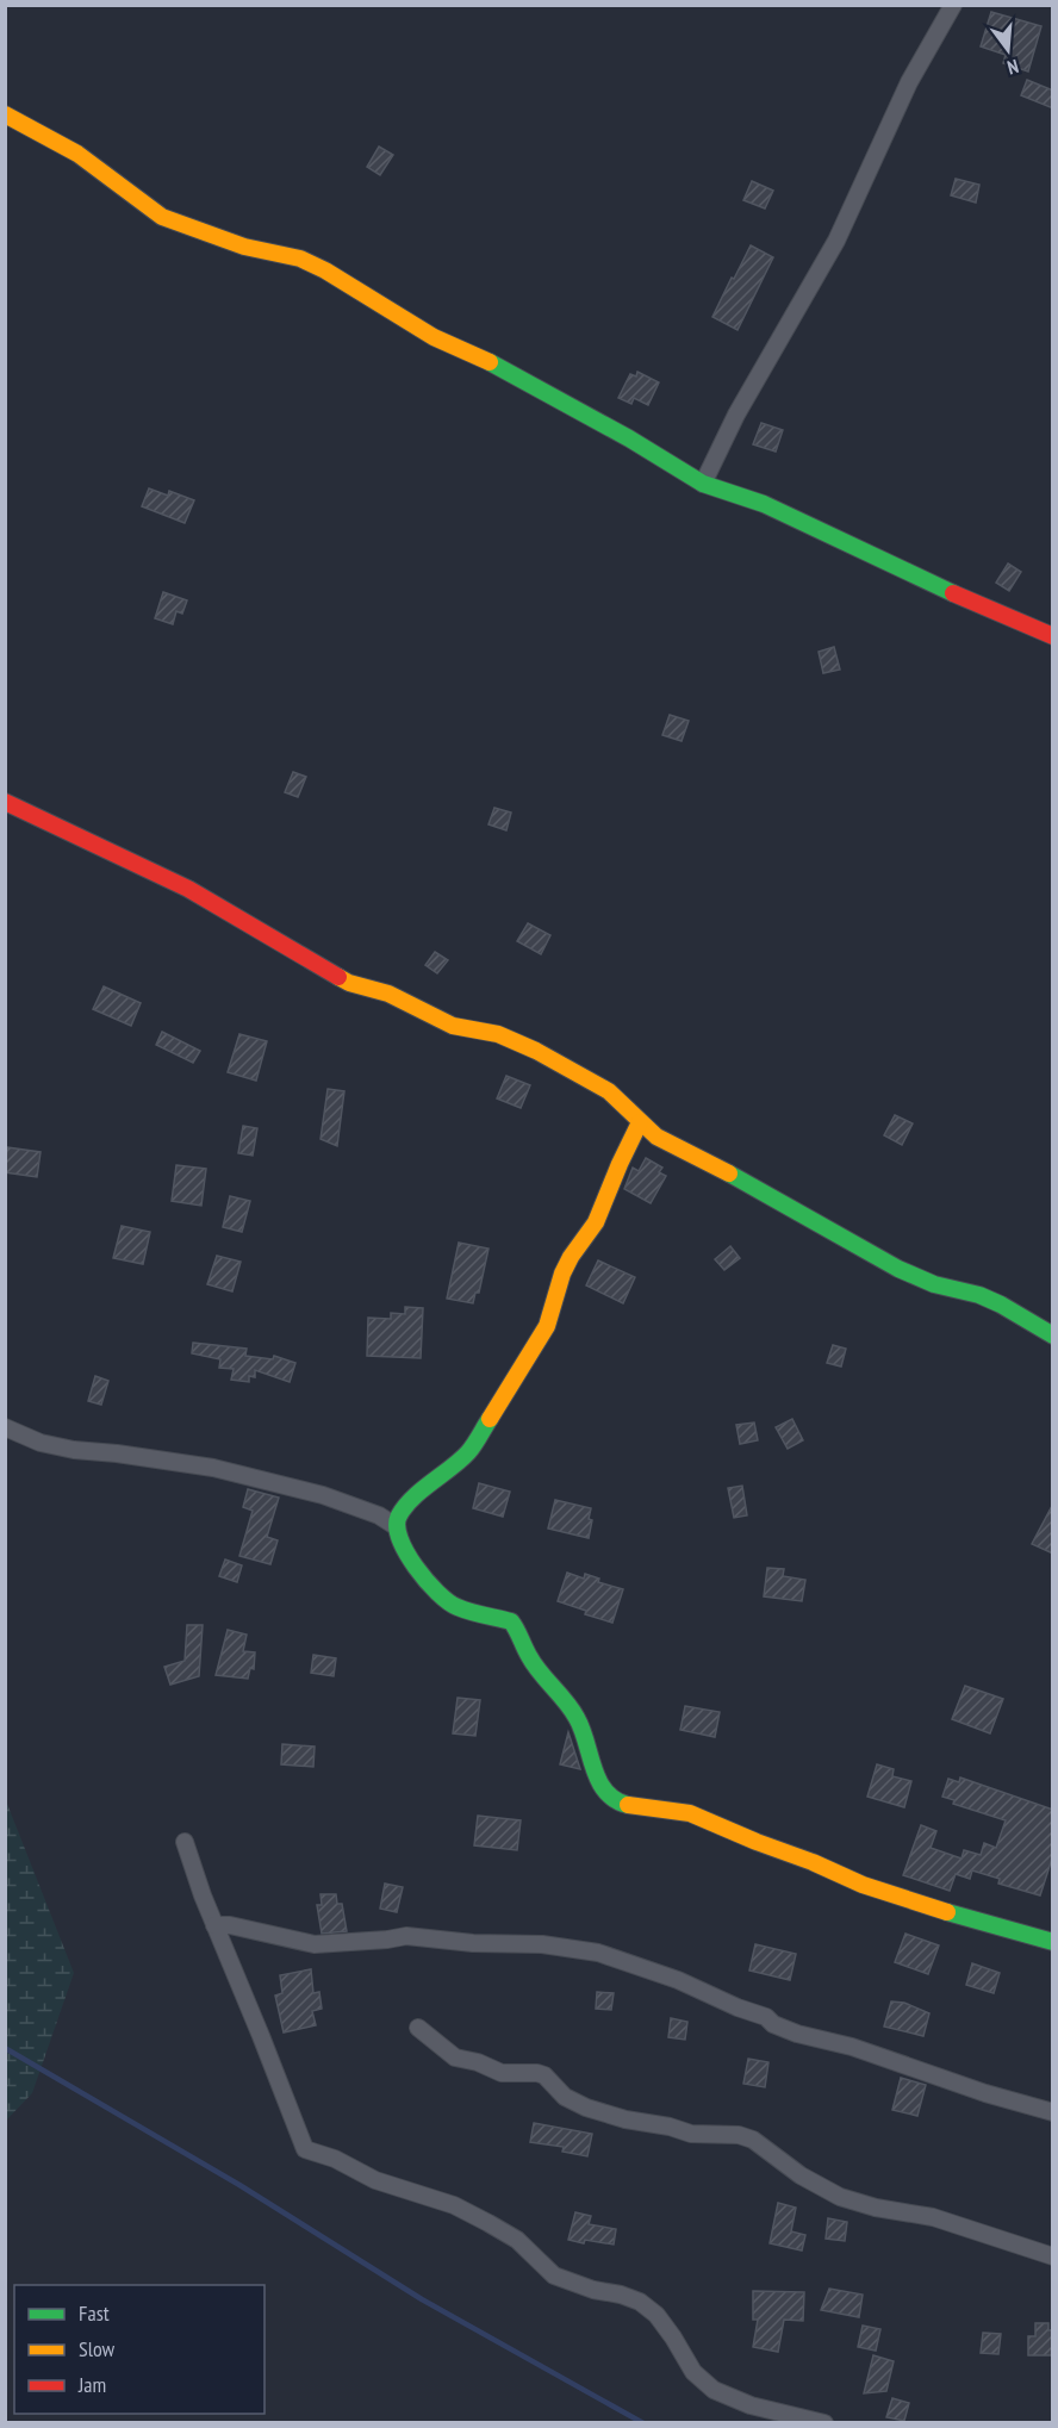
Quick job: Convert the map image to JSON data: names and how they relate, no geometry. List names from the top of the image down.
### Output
{
  "legend": ["Fast", "Slow", "Jam"],
  "north": "bottom"
}
